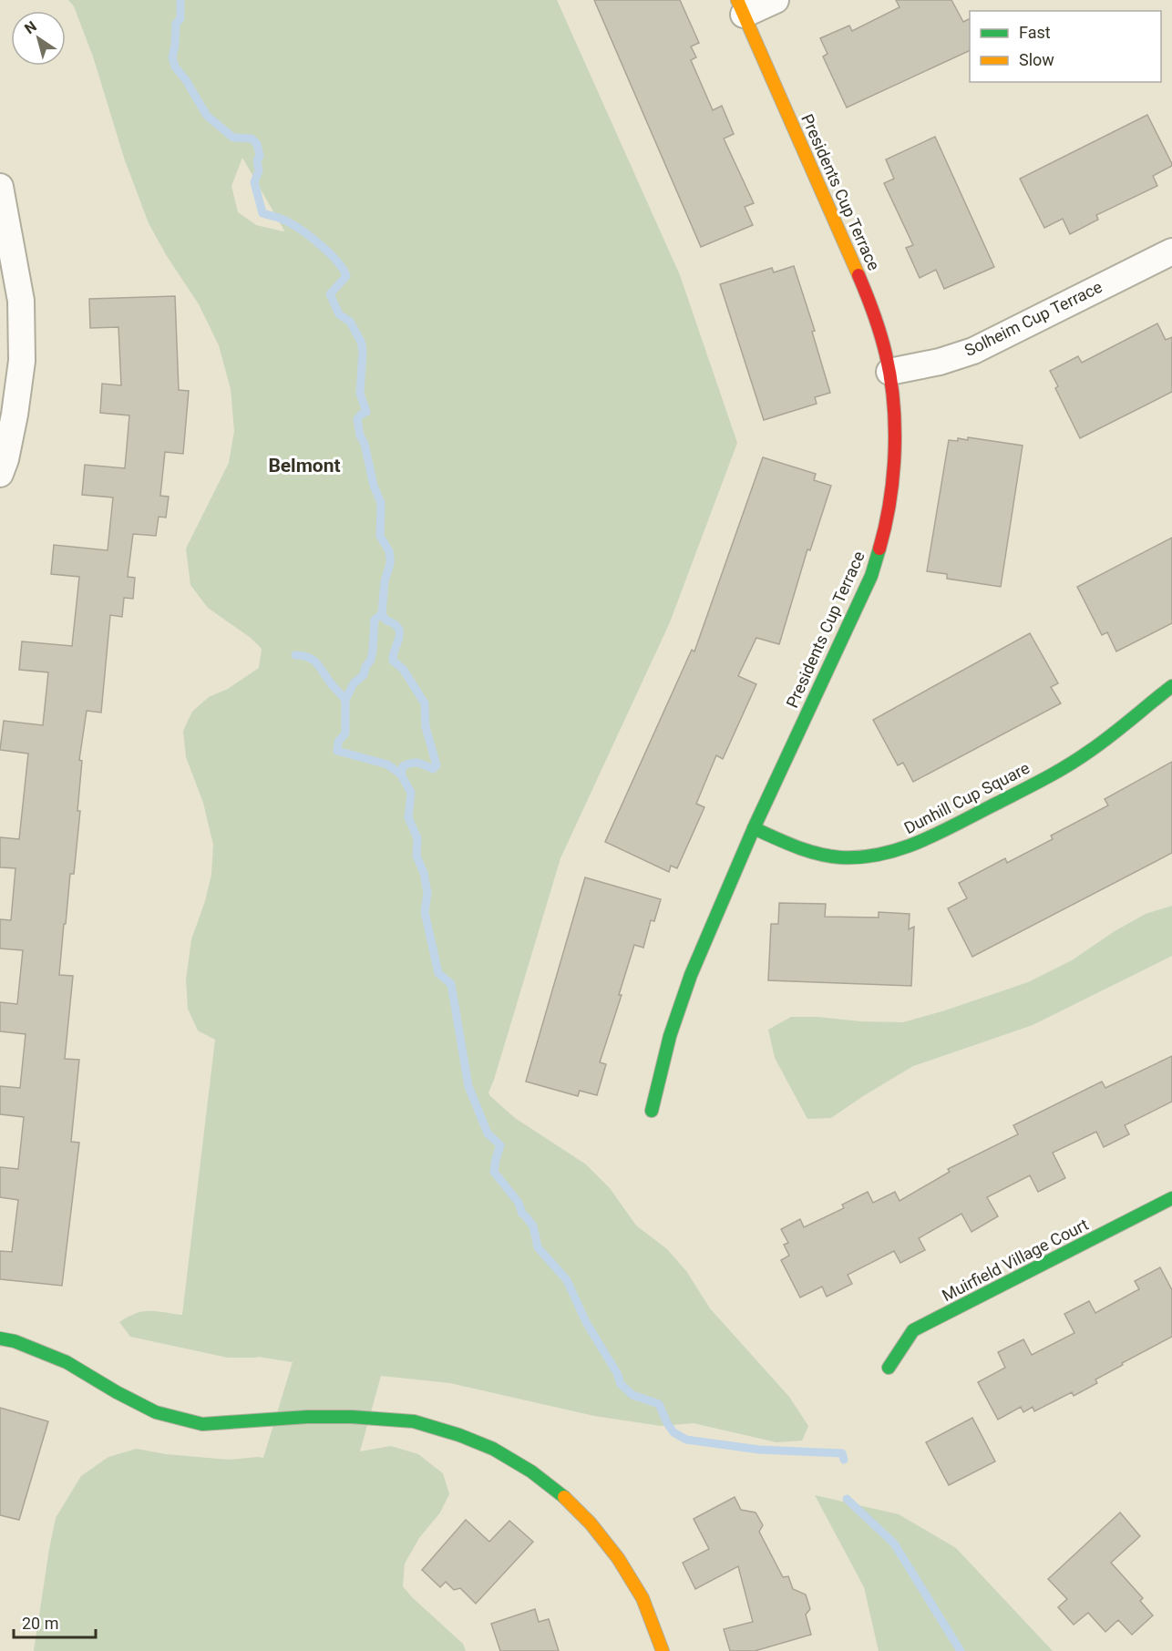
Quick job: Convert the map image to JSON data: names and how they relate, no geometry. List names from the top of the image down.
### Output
{
  "streets": {
    "street": [
      "Presidents Cup Terrace",
      "Solheim Cup Terrace",
      "Dunhill Cup Square",
      "Muirfield Village Court"
    ]
  },
  "crossings": [
    ["Presidents Cup Terrace", "Solheim Cup Terrace"],
    ["Presidents Cup Terrace", "Dunhill Cup Square"]
  ],
  "districts": ["Belmont"],
  "legend": ["Fast", "Slow"],
  "scale_bar": "20 m",
  "north": "top left"
}
